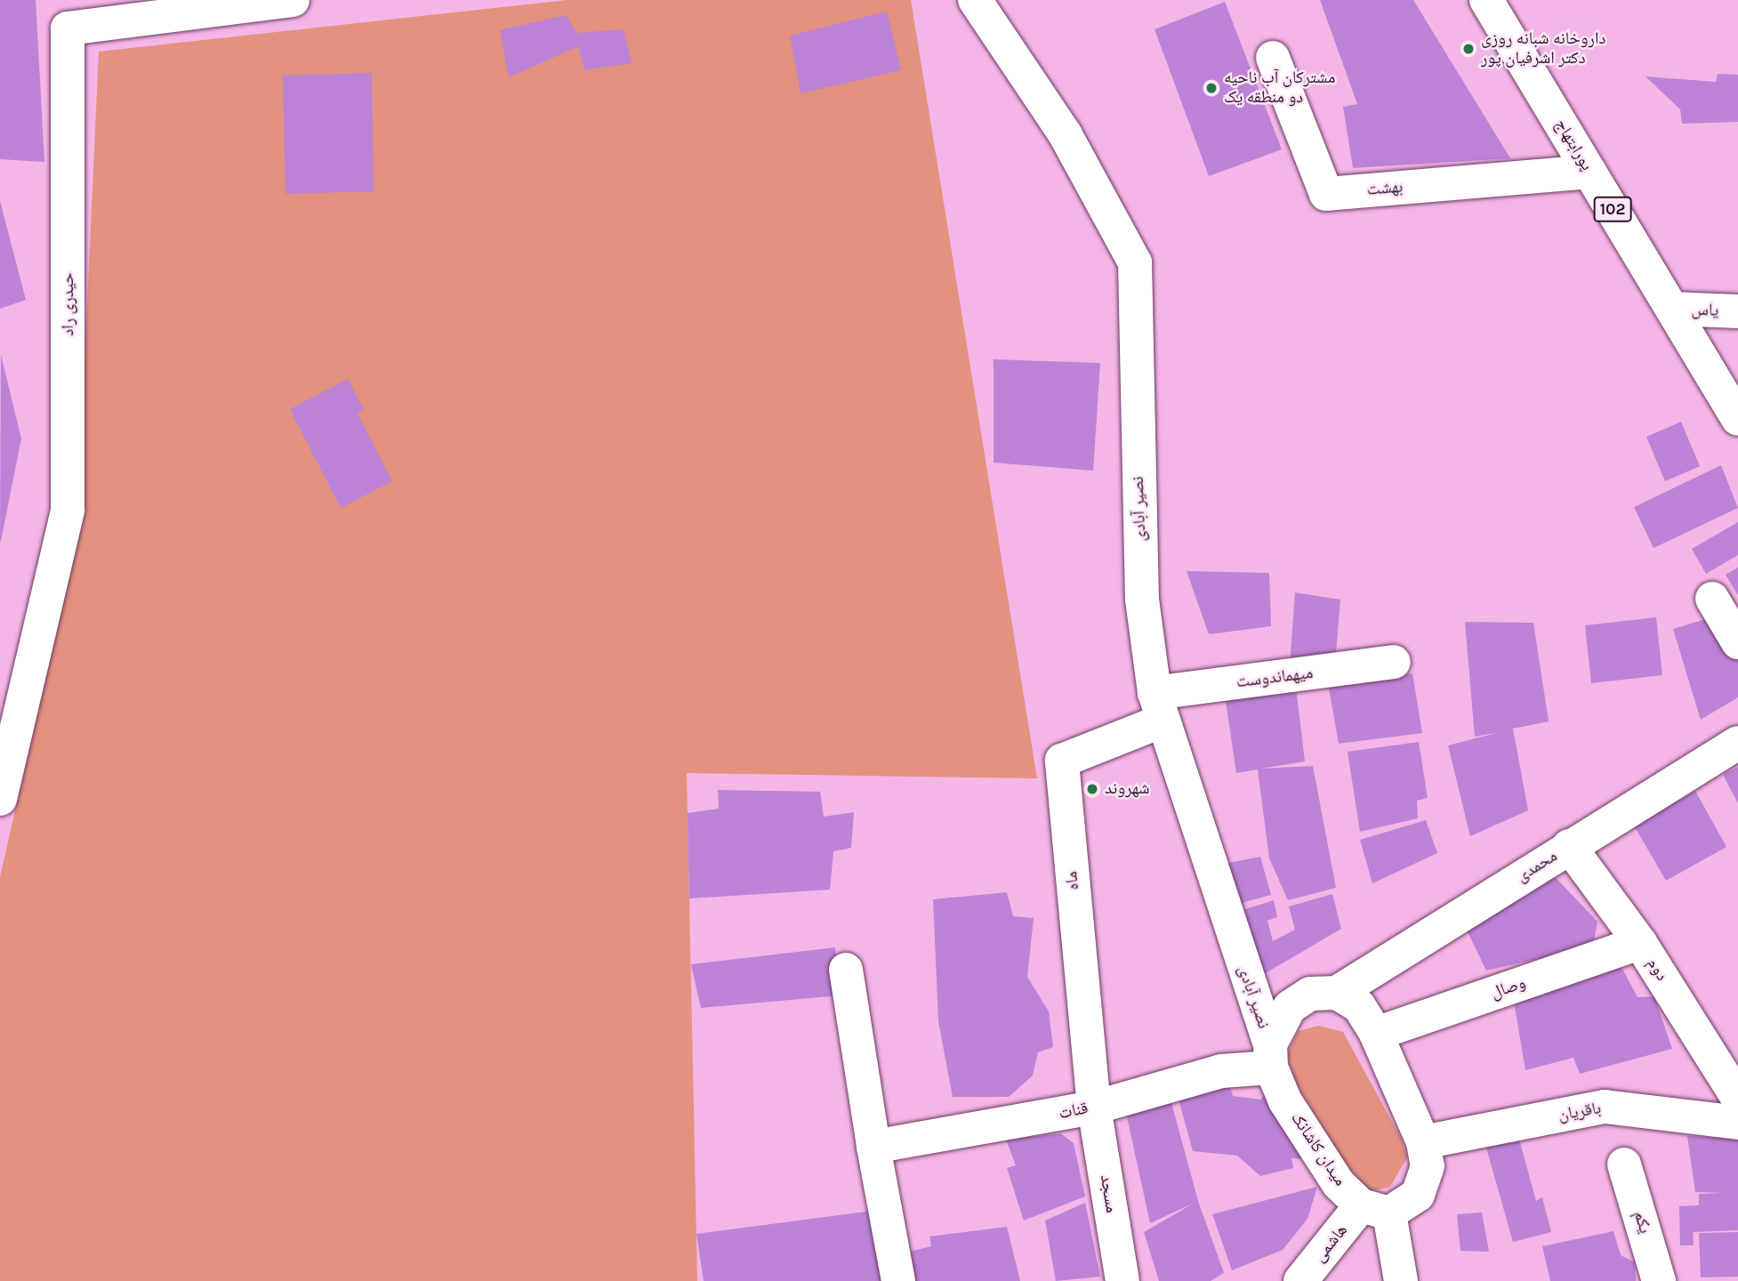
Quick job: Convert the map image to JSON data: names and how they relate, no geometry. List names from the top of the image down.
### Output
{
  "streets": {
    "street": [
      "پورابتهاج",
      "بهشت",
      "102",
      "حیدری راد",
      "یاس",
      "نصیر آبادی",
      "میهماندوست",
      "محمدی",
      "ماه",
      "دوم",
      "وصال",
      "قنات",
      "باقریان",
      "میدان کاشانک",
      "مسجد",
      "یکم",
      "هاشمی"
    ]
  },
  "crossings": [
    ["پورابتهاج", "بهشت"],
    ["پورابتهاج", "یاس"],
    ["نصیر آبادی", "میهماندوست"],
    ["نصیر آبادی", "ماه"],
    ["نصیر آبادی", "قنات"],
    ["نصیر آبادی", "میدان کاشانک"],
    ["میهماندوست", "ماه"],
    ["محمدی", "دوم"],
    ["ماه", "قنات"],
    ["ماه", "مسجد"],
    ["دوم", "وصال"],
    ["قنات", "میدان کاشانک"],
    ["قنات", "مسجد"],
    ["میدان کاشانک", "هاشمی"]
  ],
  "places": ["داروخانه شبانه روزی دکتر اشرفیان پور", "مشترکان آب ناحیه دو منطقه یک", "شهروند"]
}
